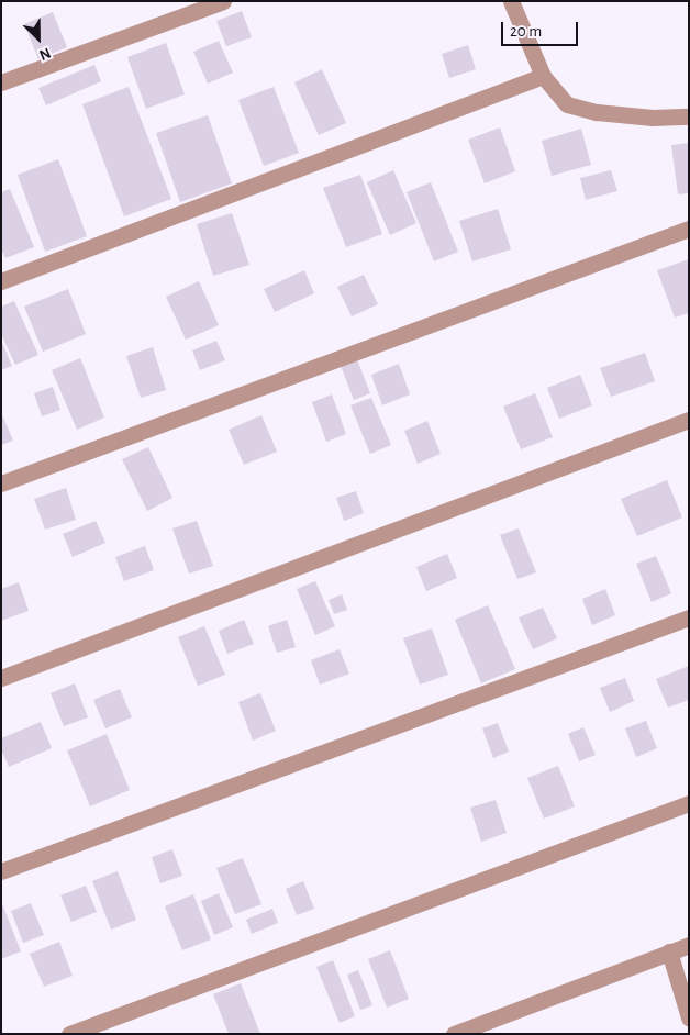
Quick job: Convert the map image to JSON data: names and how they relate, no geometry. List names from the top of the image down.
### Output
{
  "scale_bar": "20 m",
  "north": "bottom right"
}
